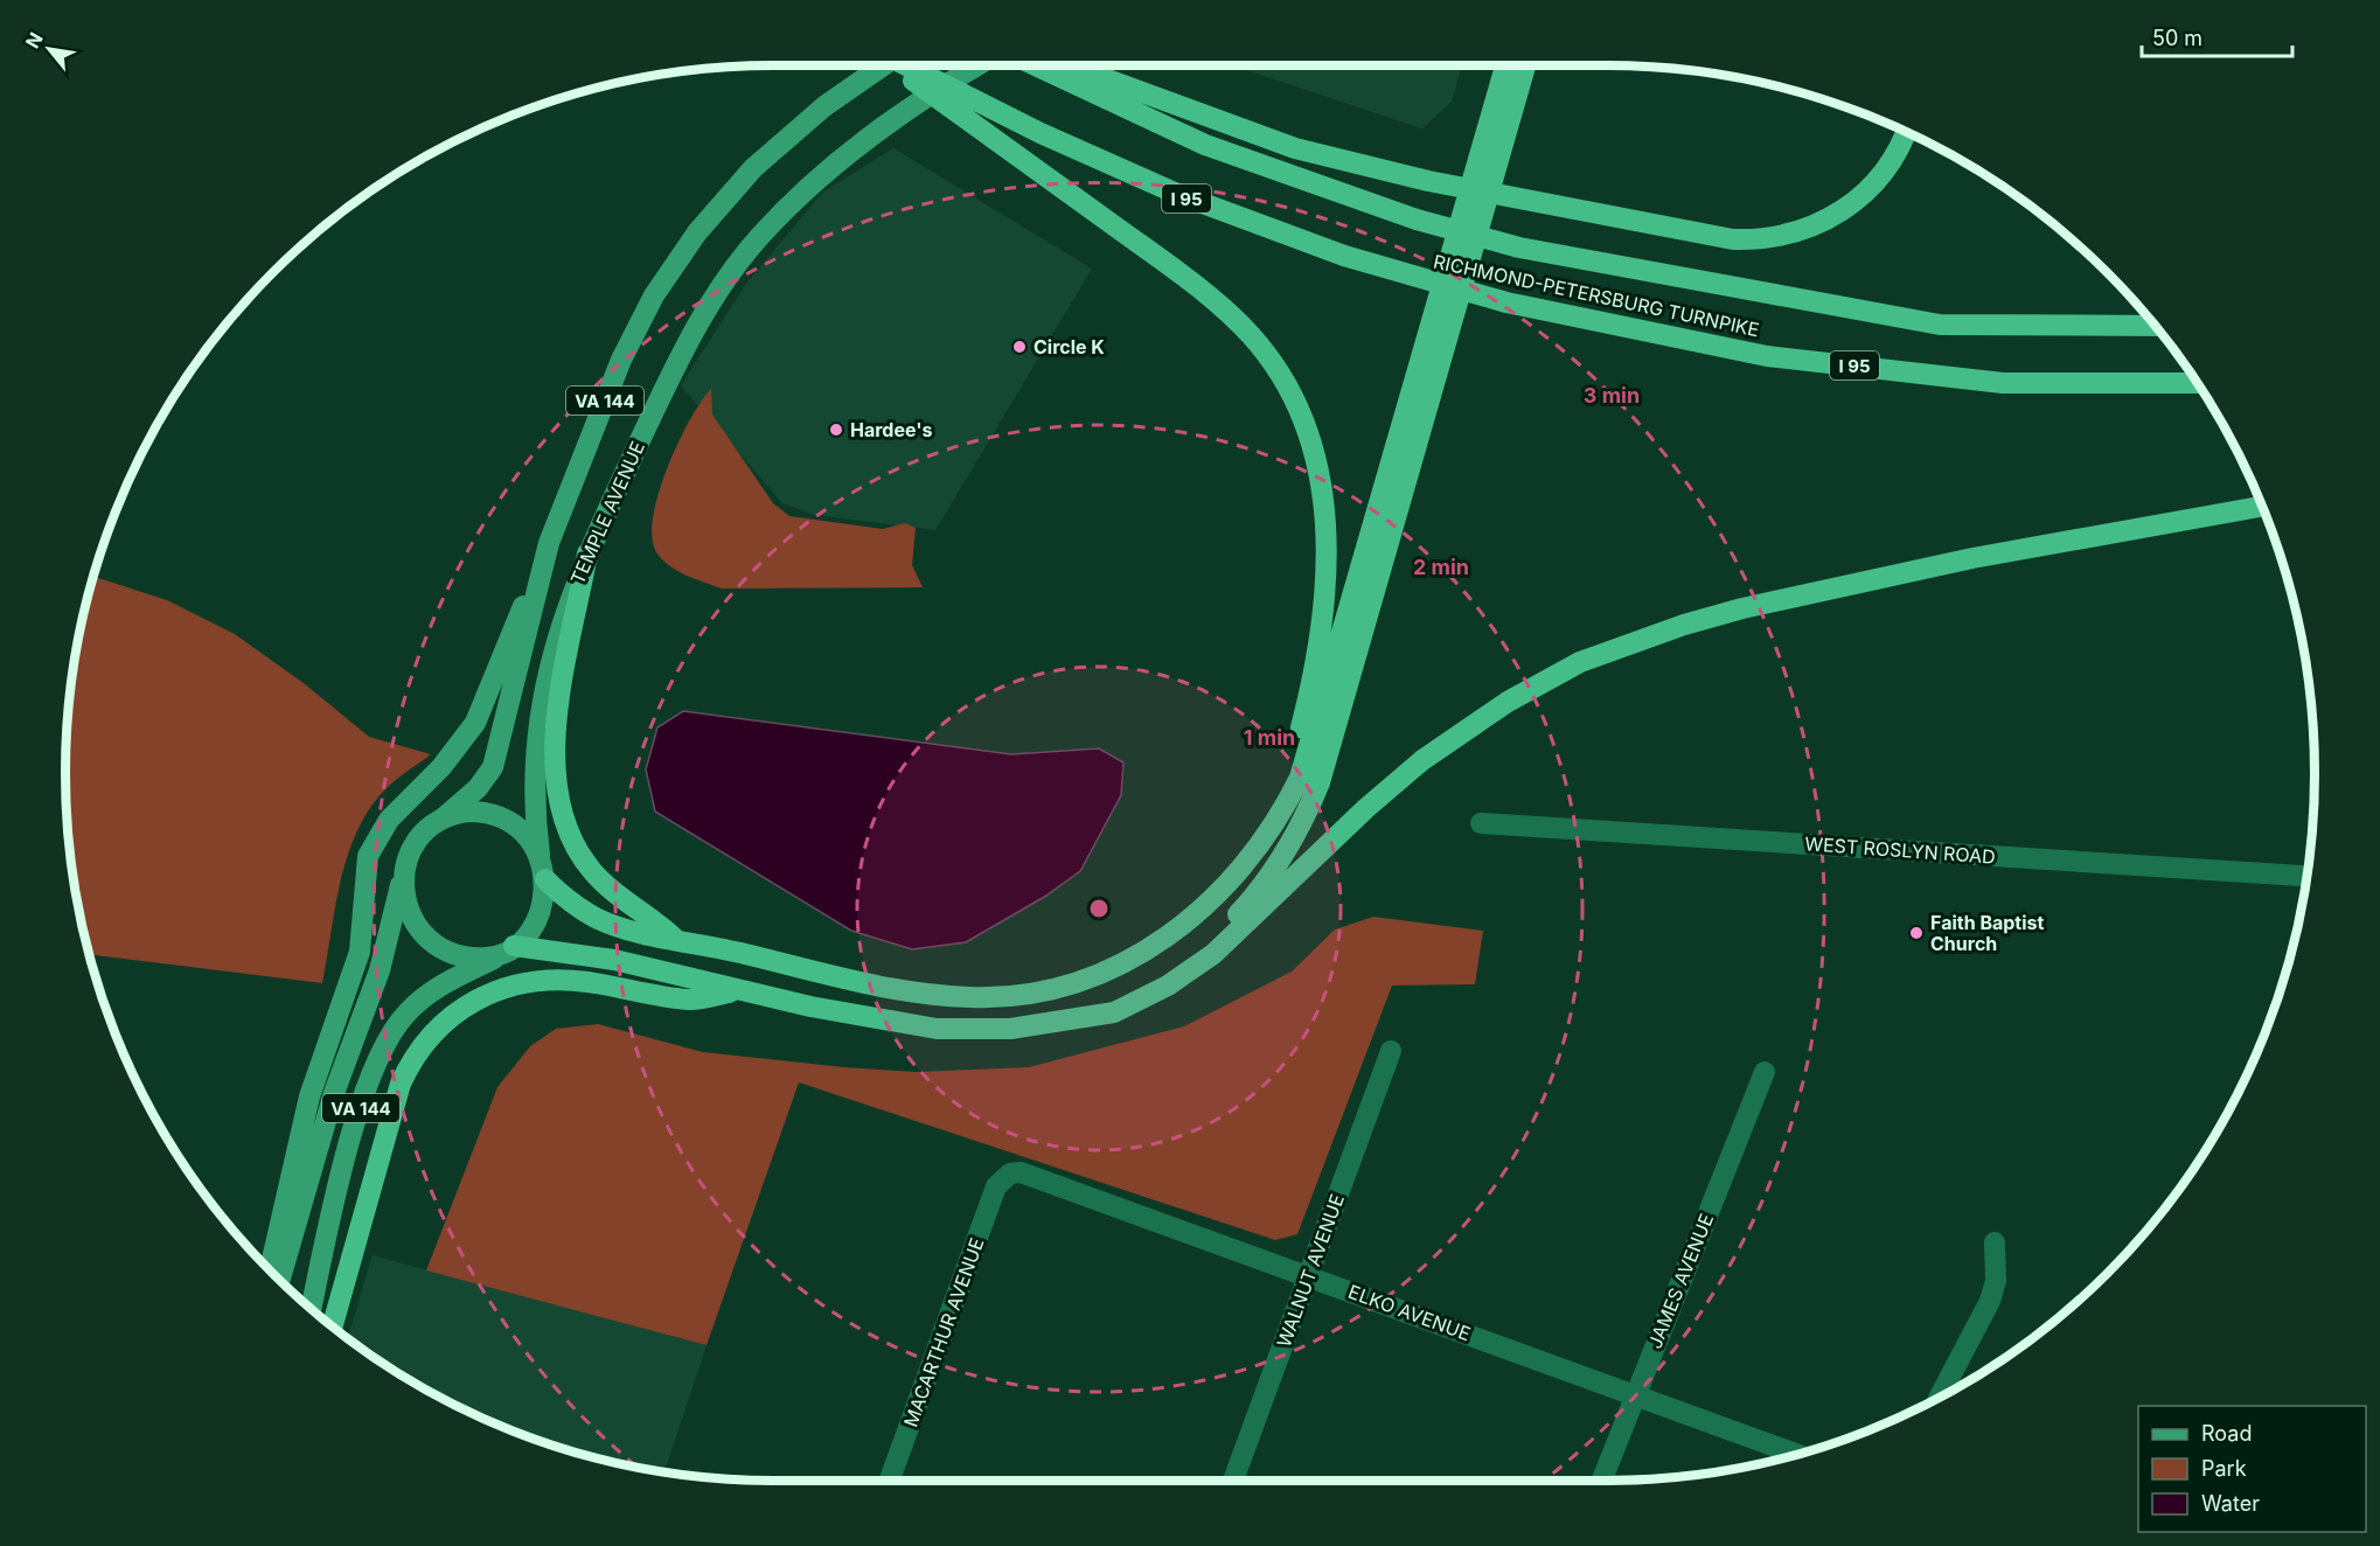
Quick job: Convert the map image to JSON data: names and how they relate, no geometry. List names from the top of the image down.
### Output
{
  "streets": {
    "highway": ["I 95", "RICHMOND-PETERSBURG TURNPIKE"],
    "main road": ["VA 144", "TEMPLE AVENUE"],
    "street": [
      "WEST ROSLYN ROAD",
      "WALNUT AVENUE",
      "JAMES AVENUE",
      "ELKO AVENUE",
      "MACARTHUR AVENUE"
    ]
  },
  "crossings": [
    ["VA 144", "TEMPLE AVENUE"],
    ["WALNUT AVENUE", "ELKO AVENUE"],
    ["JAMES AVENUE", "ELKO AVENUE"],
    ["ELKO AVENUE", "MACARTHUR AVENUE"]
  ],
  "places": ["Circle K", "Hardee's", "Faith Baptist Church"],
  "legend": ["Road", "Park", "Water"],
  "scale_bar": "50 m",
  "north": "top left",
  "rings": ["3 min", "2 min", "1 min"]
}
